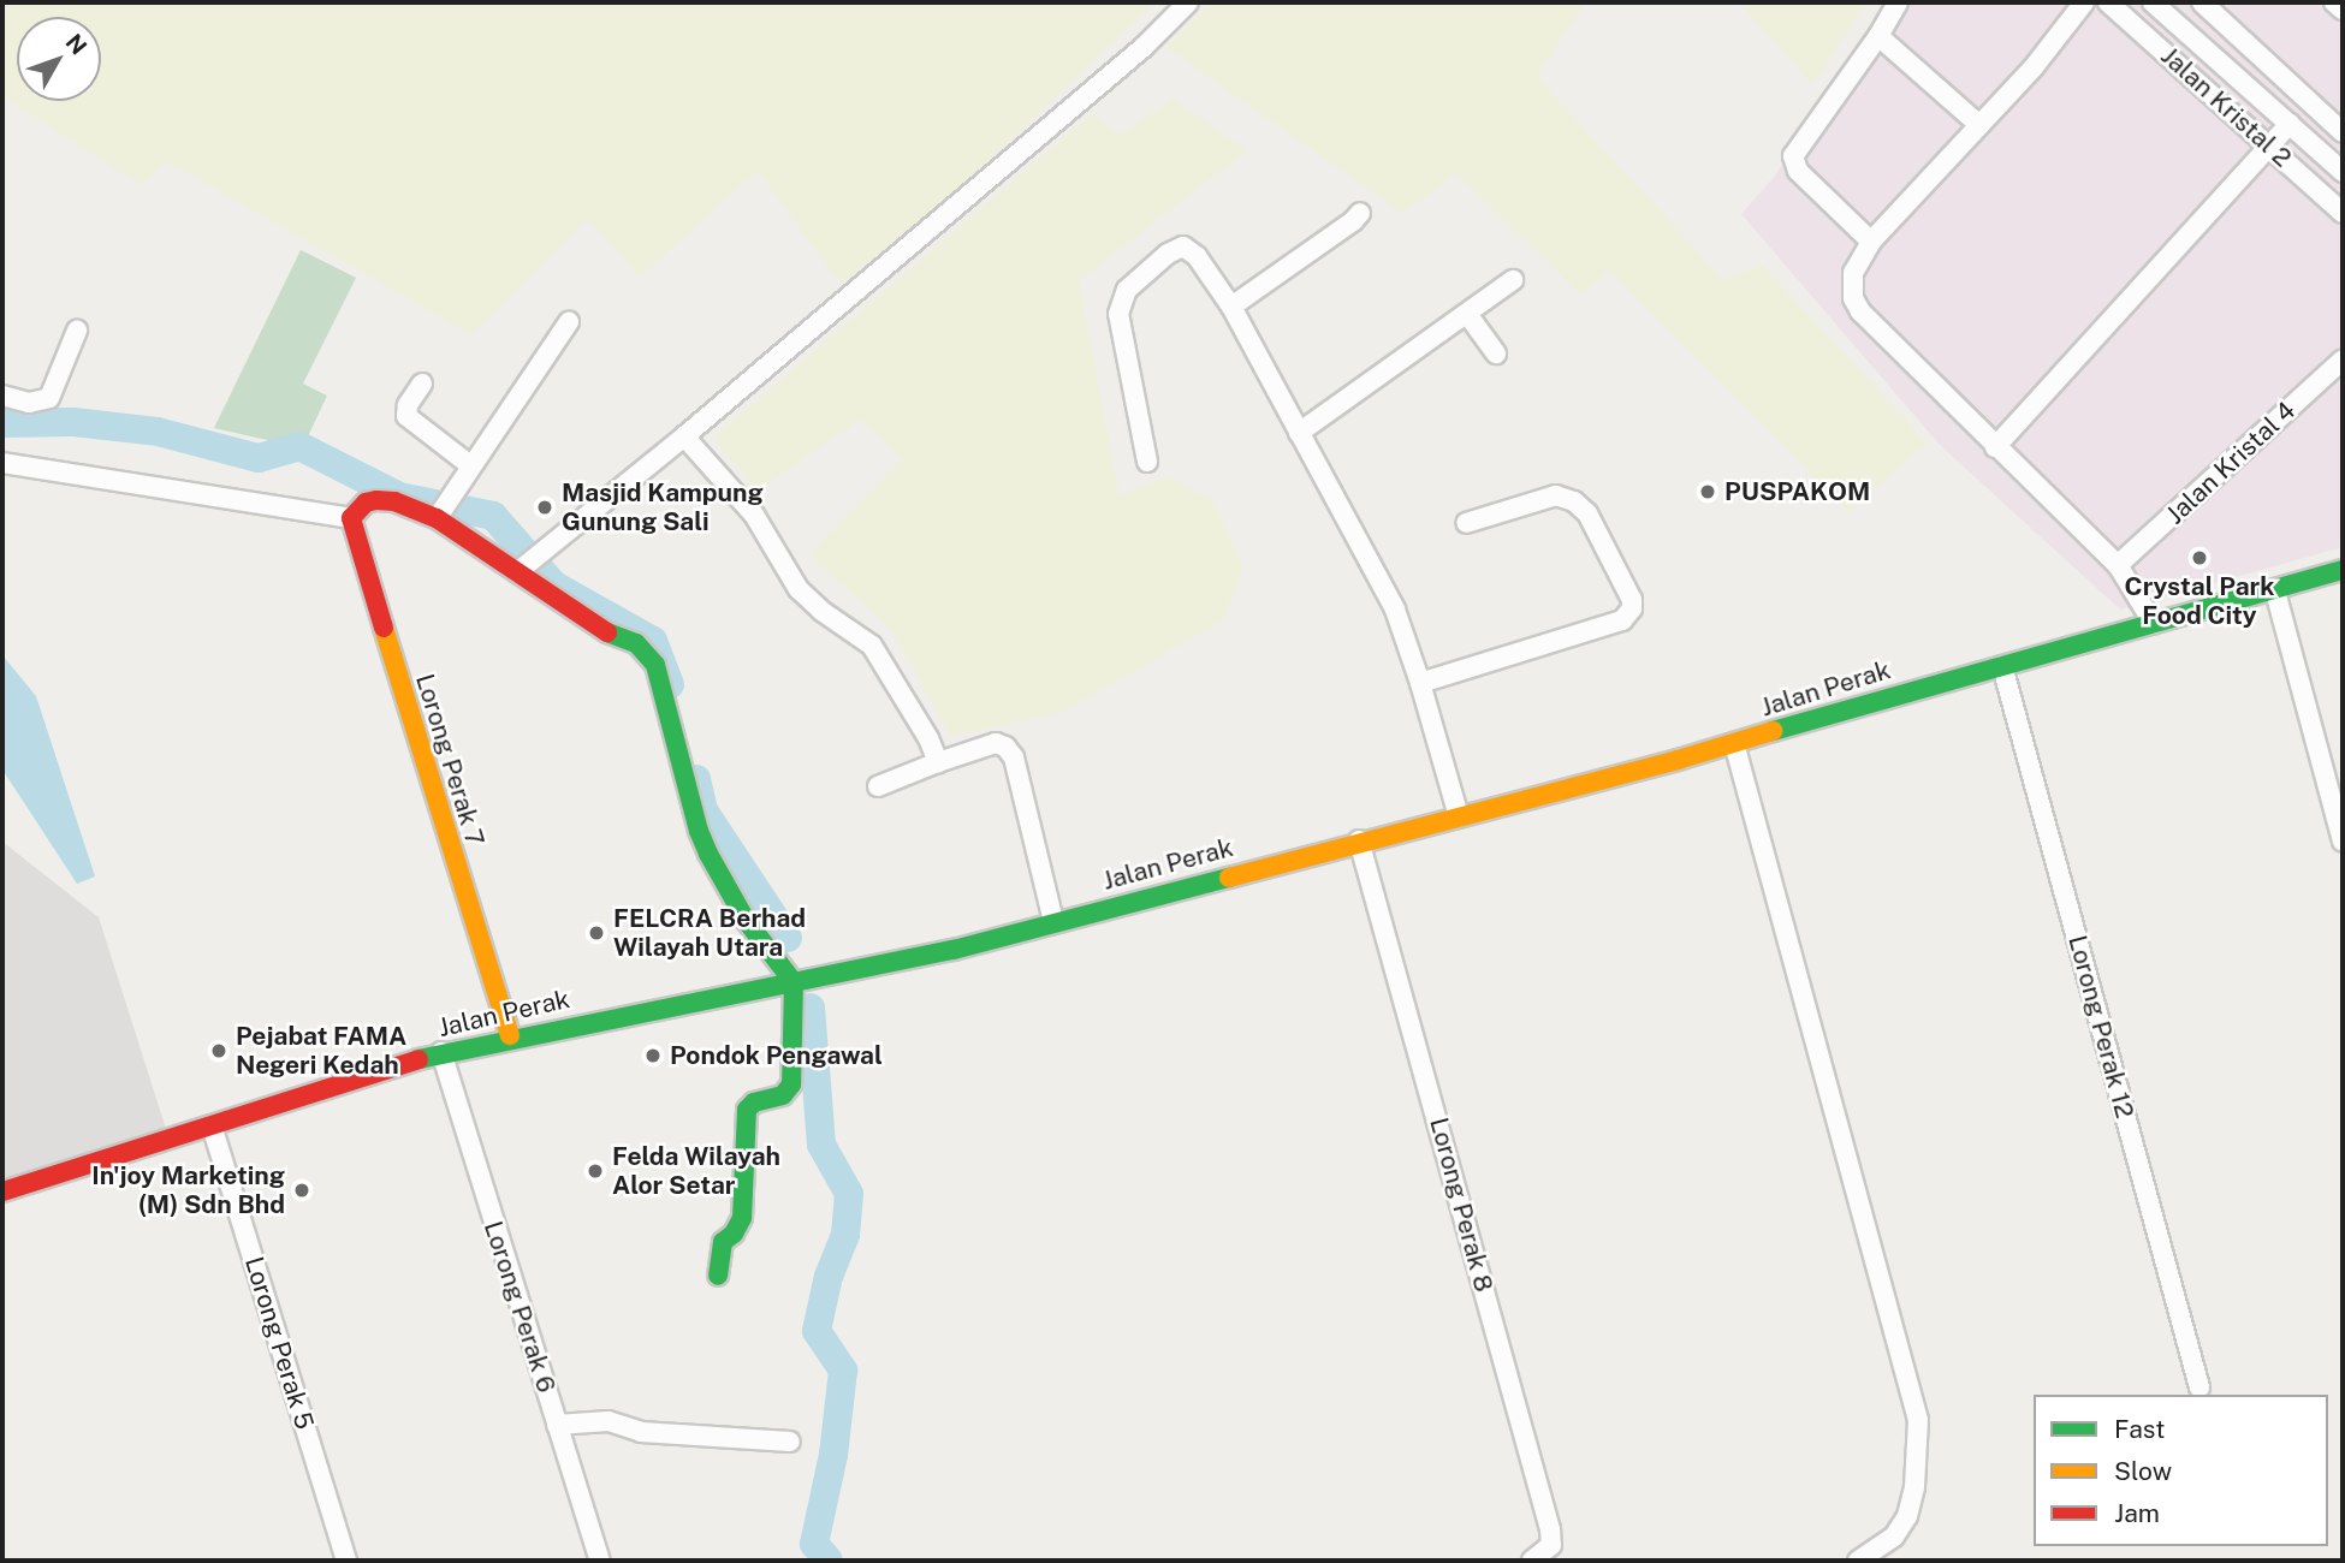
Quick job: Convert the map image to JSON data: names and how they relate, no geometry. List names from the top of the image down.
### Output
{
  "streets": {
    "street": [
      "Jalan Kristal 2",
      "Jalan Kristal 4",
      "Jalan Perak",
      "Lorong Perak 7",
      "Lorong Perak 12",
      "Lorong Perak 8",
      "Lorong Perak 6",
      "Lorong Perak 5"
    ]
  },
  "crossings": [
    ["Jalan Perak", "Lorong Perak 7"],
    ["Jalan Perak", "Lorong Perak 12"],
    ["Jalan Perak", "Lorong Perak 8"],
    ["Jalan Perak", "Lorong Perak 6"],
    ["Jalan Perak", "Lorong Perak 5"]
  ],
  "places": [
    "PUSPAKOM",
    "Masjid Kampung Gunung Sali",
    "Crystal Park Food City",
    "FELCRA Berhad Wilayah Utara",
    "Pejabat FAMA Negeri Kedah",
    "Pondok Pengawal",
    "Felda Wilayah Alor Setar",
    "In'joy Marketing (M) Sdn Bhd"
  ],
  "legend": ["Fast", "Slow", "Jam"],
  "north": "top right"
}
